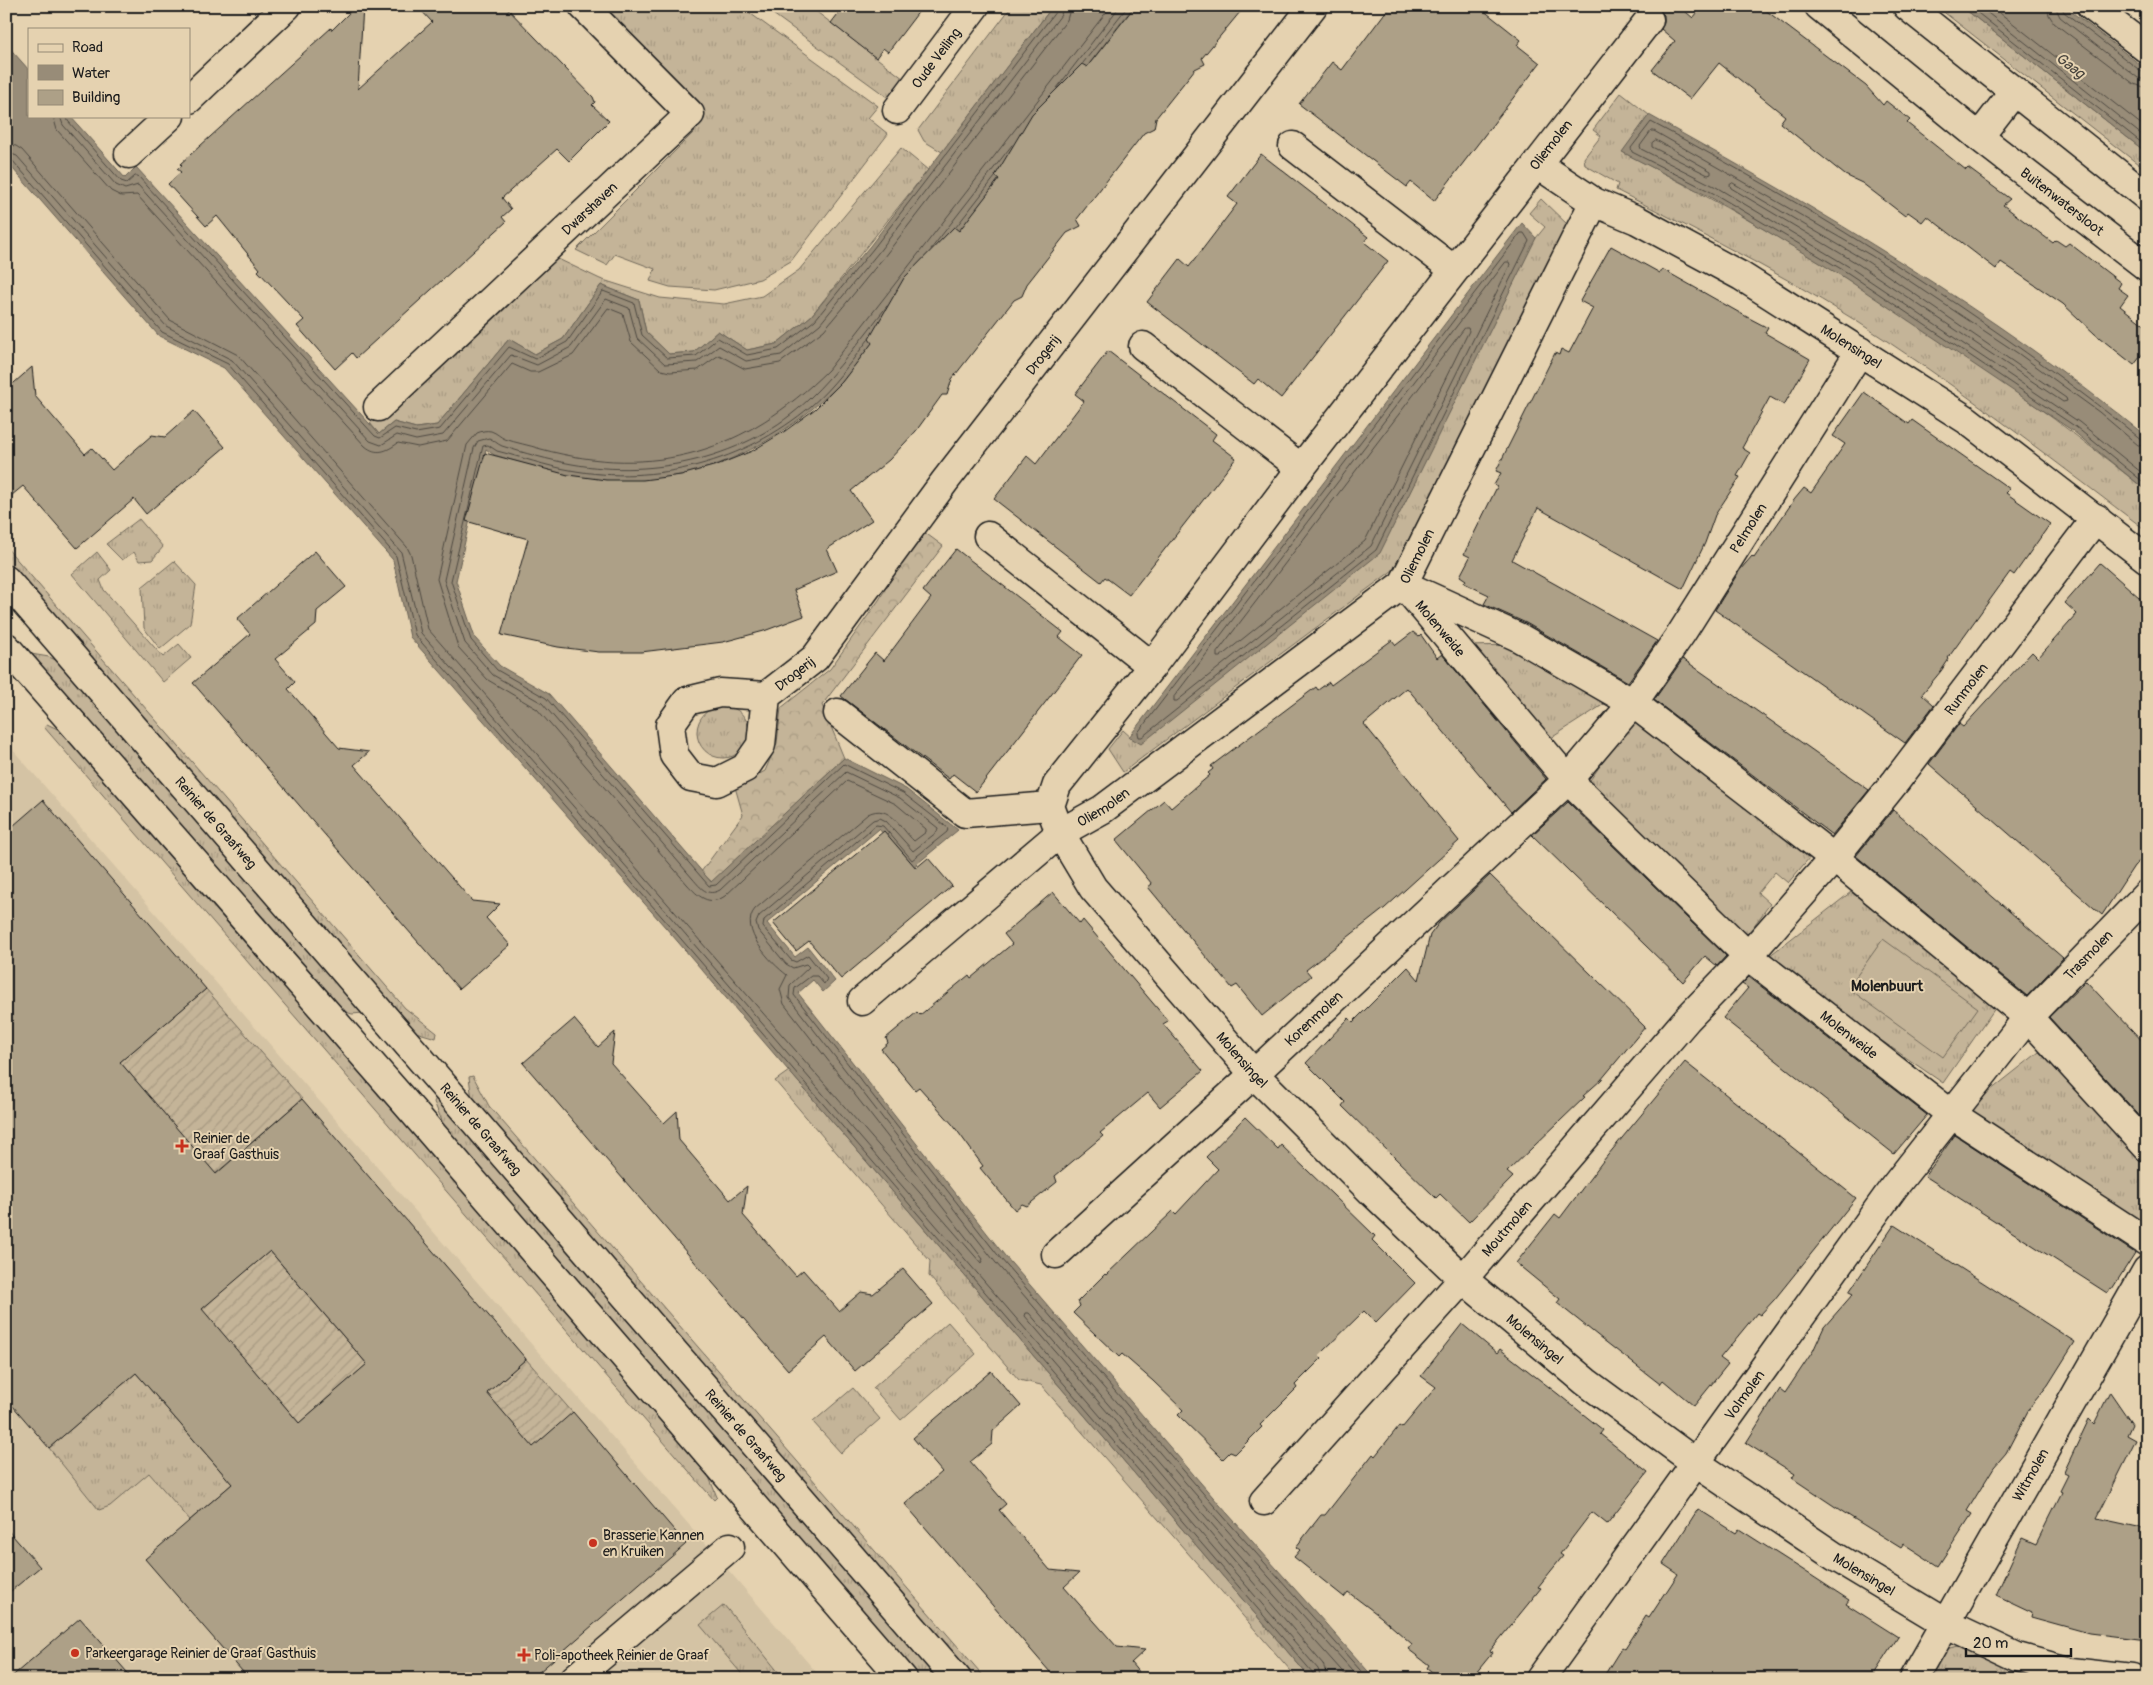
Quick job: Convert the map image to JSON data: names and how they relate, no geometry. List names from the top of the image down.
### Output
{
  "streets": {
    "street": [
      "Oude Veiling",
      "Oliemolen",
      "Buitenwatersloot",
      "Dwarshaven",
      "Molensingel",
      "Drogerij",
      "Pelmolen",
      "Molenweide",
      "Runmolen",
      "Reinier de Graafweg",
      "Trasmolen",
      "Korenmolen",
      "Moutmolen",
      "Volmolen",
      "Witmolen"
    ]
  },
  "crossings": [
    ["Oliemolen", "Molensingel"],
    ["Oliemolen", "Molenweide"],
    ["Molensingel", "Pelmolen"],
    ["Molensingel", "Runmolen"],
    ["Molensingel", "Korenmolen"],
    ["Molensingel", "Moutmolen"],
    ["Molensingel", "Volmolen"],
    ["Molensingel", "Witmolen"],
    ["Pelmolen", "Molenweide"],
    ["Molenweide", "Runmolen"],
    ["Molenweide", "Trasmolen"],
    ["Molenweide", "Korenmolen"],
    ["Molenweide", "Moutmolen"],
    ["Molenweide", "Volmolen"]
  ],
  "districts": ["Molenbuurt"],
  "water": ["Gaag"],
  "places": {
    "health": ["Reinier de Graaf Gasthuis", "Poli-apotheek Reinier de Graaf"],
    "other": ["Brasserie Kannen en Kruiken", "Parkeergarage Reinier de Graaf Gasthuis"]
  },
  "legend": ["Road", "Water", "Building"],
  "scale_bar": "20 m"
}
